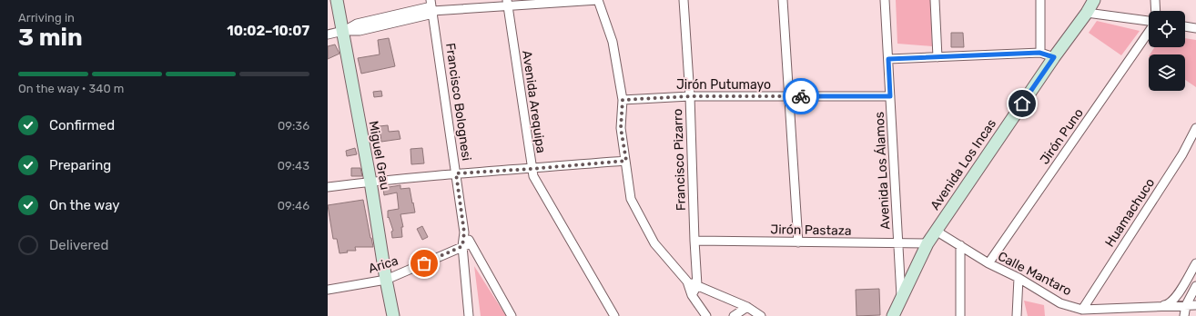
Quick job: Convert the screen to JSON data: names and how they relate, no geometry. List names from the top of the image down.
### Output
{
  "streets": {
    "street": [
      "Jirón Putumayo",
      "Francisco Bolognesi",
      "Avenida Arequipa",
      "Jirón Puno",
      "Miguel Grau",
      "Francisco Pizarro",
      "Avenida Los Incas",
      "Avenida Los Álamos",
      "Huamachuco",
      "Jirón Pastaza",
      "Arica",
      "Calle Mantaro"
    ]
  },
  "crossings": [
    ["Jirón Putumayo", "Francisco Pizarro"],
    ["Jirón Putumayo", "Avenida Los Álamos"],
    ["Francisco Bolognesi", "Arica"],
    ["Jirón Puno", "Calle Mantaro"],
    ["Miguel Grau", "Arica"],
    ["Francisco Pizarro", "Jirón Pastaza"],
    ["Avenida Los Incas", "Avenida Los Álamos"],
    ["Avenida Los Incas", "Jirón Pastaza"],
    ["Avenida Los Incas", "Calle Mantaro"],
    ["Avenida Los Álamos", "Jirón Pastaza"],
    ["Huamachuco", "Calle Mantaro"]
  ],
  "page": {
    "heading": ["3 min", "Arriving in", "10:02–10:07"],
    "bar": "On the way · 340 m",
    "list": [
      ["Confirmed", "09:36"],
      ["Preparing", "09:43"],
      ["On the way", "09:46"],
      "Delivered"
    ]
  }
}
